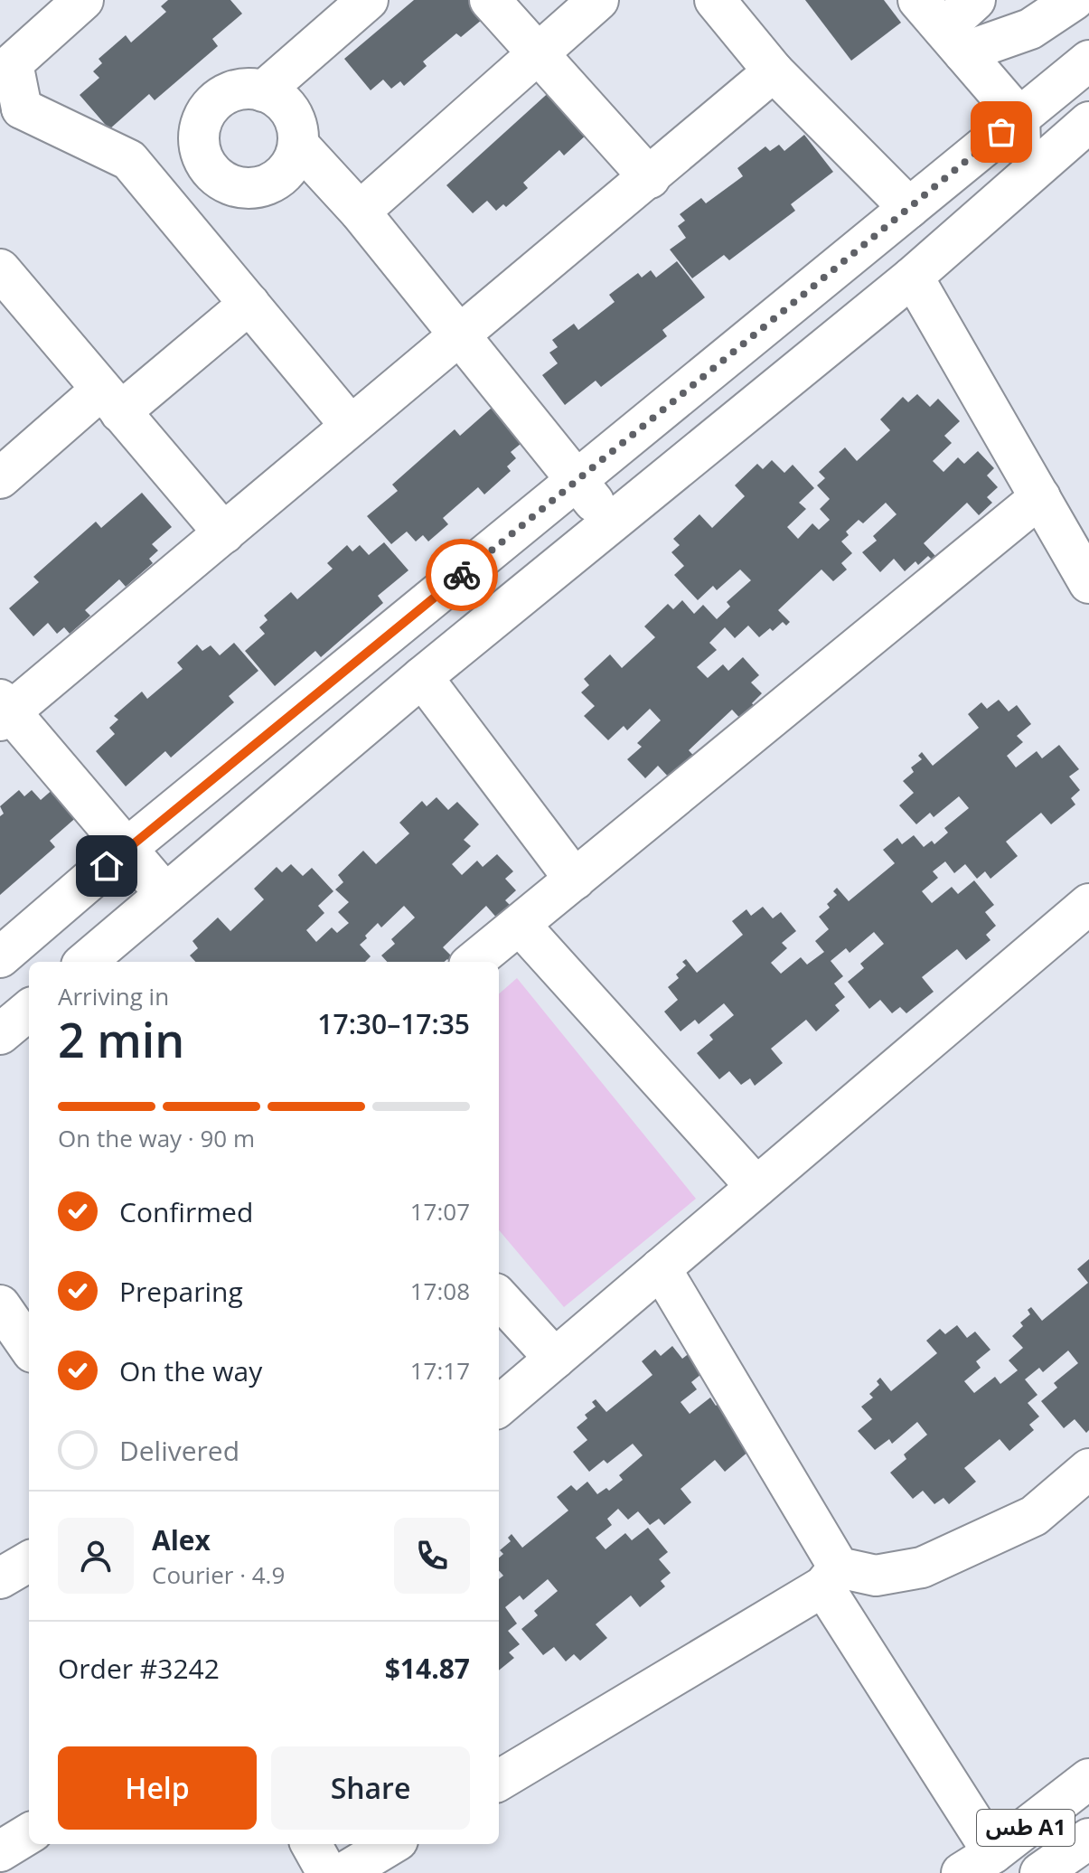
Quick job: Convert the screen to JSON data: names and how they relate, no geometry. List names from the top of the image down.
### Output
{
  "streets": {
    "main road": ["طس A1"]
  },
  "page": {
    "heading": ["2 min", "Arriving in", "17:30–17:35"],
    "panel": [
      "Alex",
      "Courier · 4.9",
      "Order #3242",
      "$14.87"
    ],
    "bar": "On the way · 90 m",
    "list": [
      ["Confirmed", "17:07"],
      ["Preparing", "17:08"],
      ["On the way", "17:17"],
      "Delivered"
    ],
    "buttons": ["Help", "Share"]
  }
}
